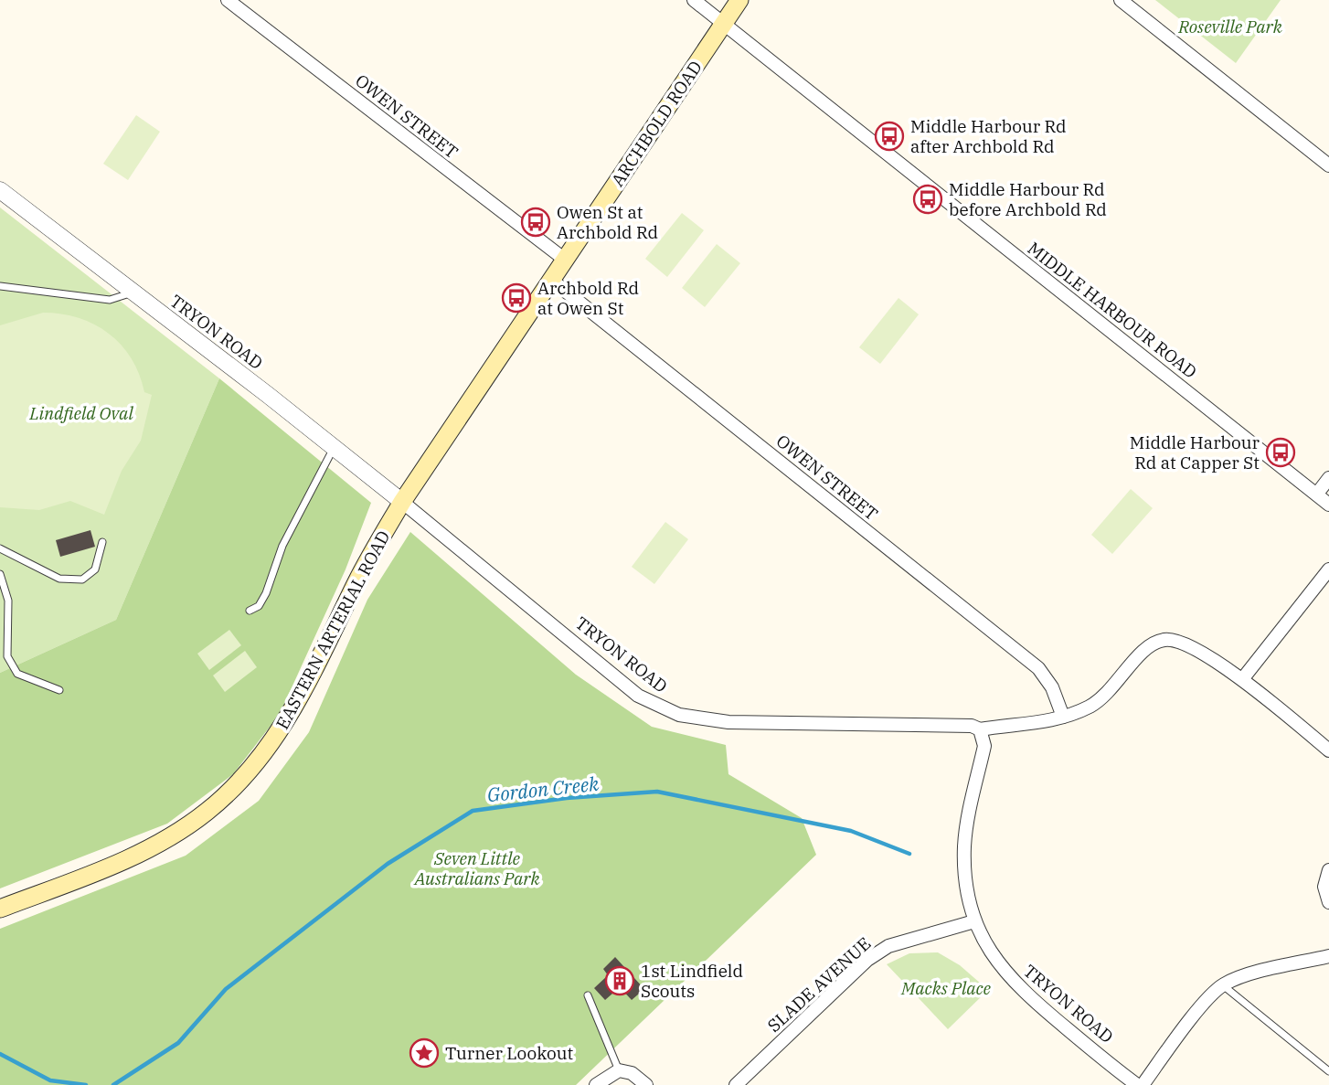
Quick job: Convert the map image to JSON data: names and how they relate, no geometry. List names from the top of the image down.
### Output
{
  "streets": {
    "main road": ["ARCHBOLD ROAD", "EASTERN ARTERIAL ROAD"],
    "street": [
      "OWEN STREET",
      "MIDDLE HARBOUR ROAD",
      "TRYON ROAD",
      "SLADE AVENUE"
    ]
  },
  "crossings": [
    ["OWEN STREET", "ARCHBOLD ROAD"],
    ["ARCHBOLD ROAD", "MIDDLE HARBOUR ROAD"],
    ["ARCHBOLD ROAD", "TRYON ROAD"],
    ["ARCHBOLD ROAD", "EASTERN ARTERIAL ROAD"],
    ["TRYON ROAD", "EASTERN ARTERIAL ROAD"],
    ["TRYON ROAD", "SLADE AVENUE"]
  ],
  "water": ["Gordon Creek"],
  "parks": [
    "Roseville Park",
    "Lindfield Oval",
    "Seven Little Australians Park",
    "Macks Place"
  ],
  "places": {
    "bus stop": [
      "Middle Harbour Rd after Archbold Rd",
      "Middle Harbour Rd before Archbold Rd",
      "Owen St at Archbold Rd",
      "Archbold Rd at Owen St",
      "Middle Harbour Rd at Capper St"
    ],
    "building": ["1st Lindfield Scouts"],
    "place": ["Turner Lookout"]
  }
}
